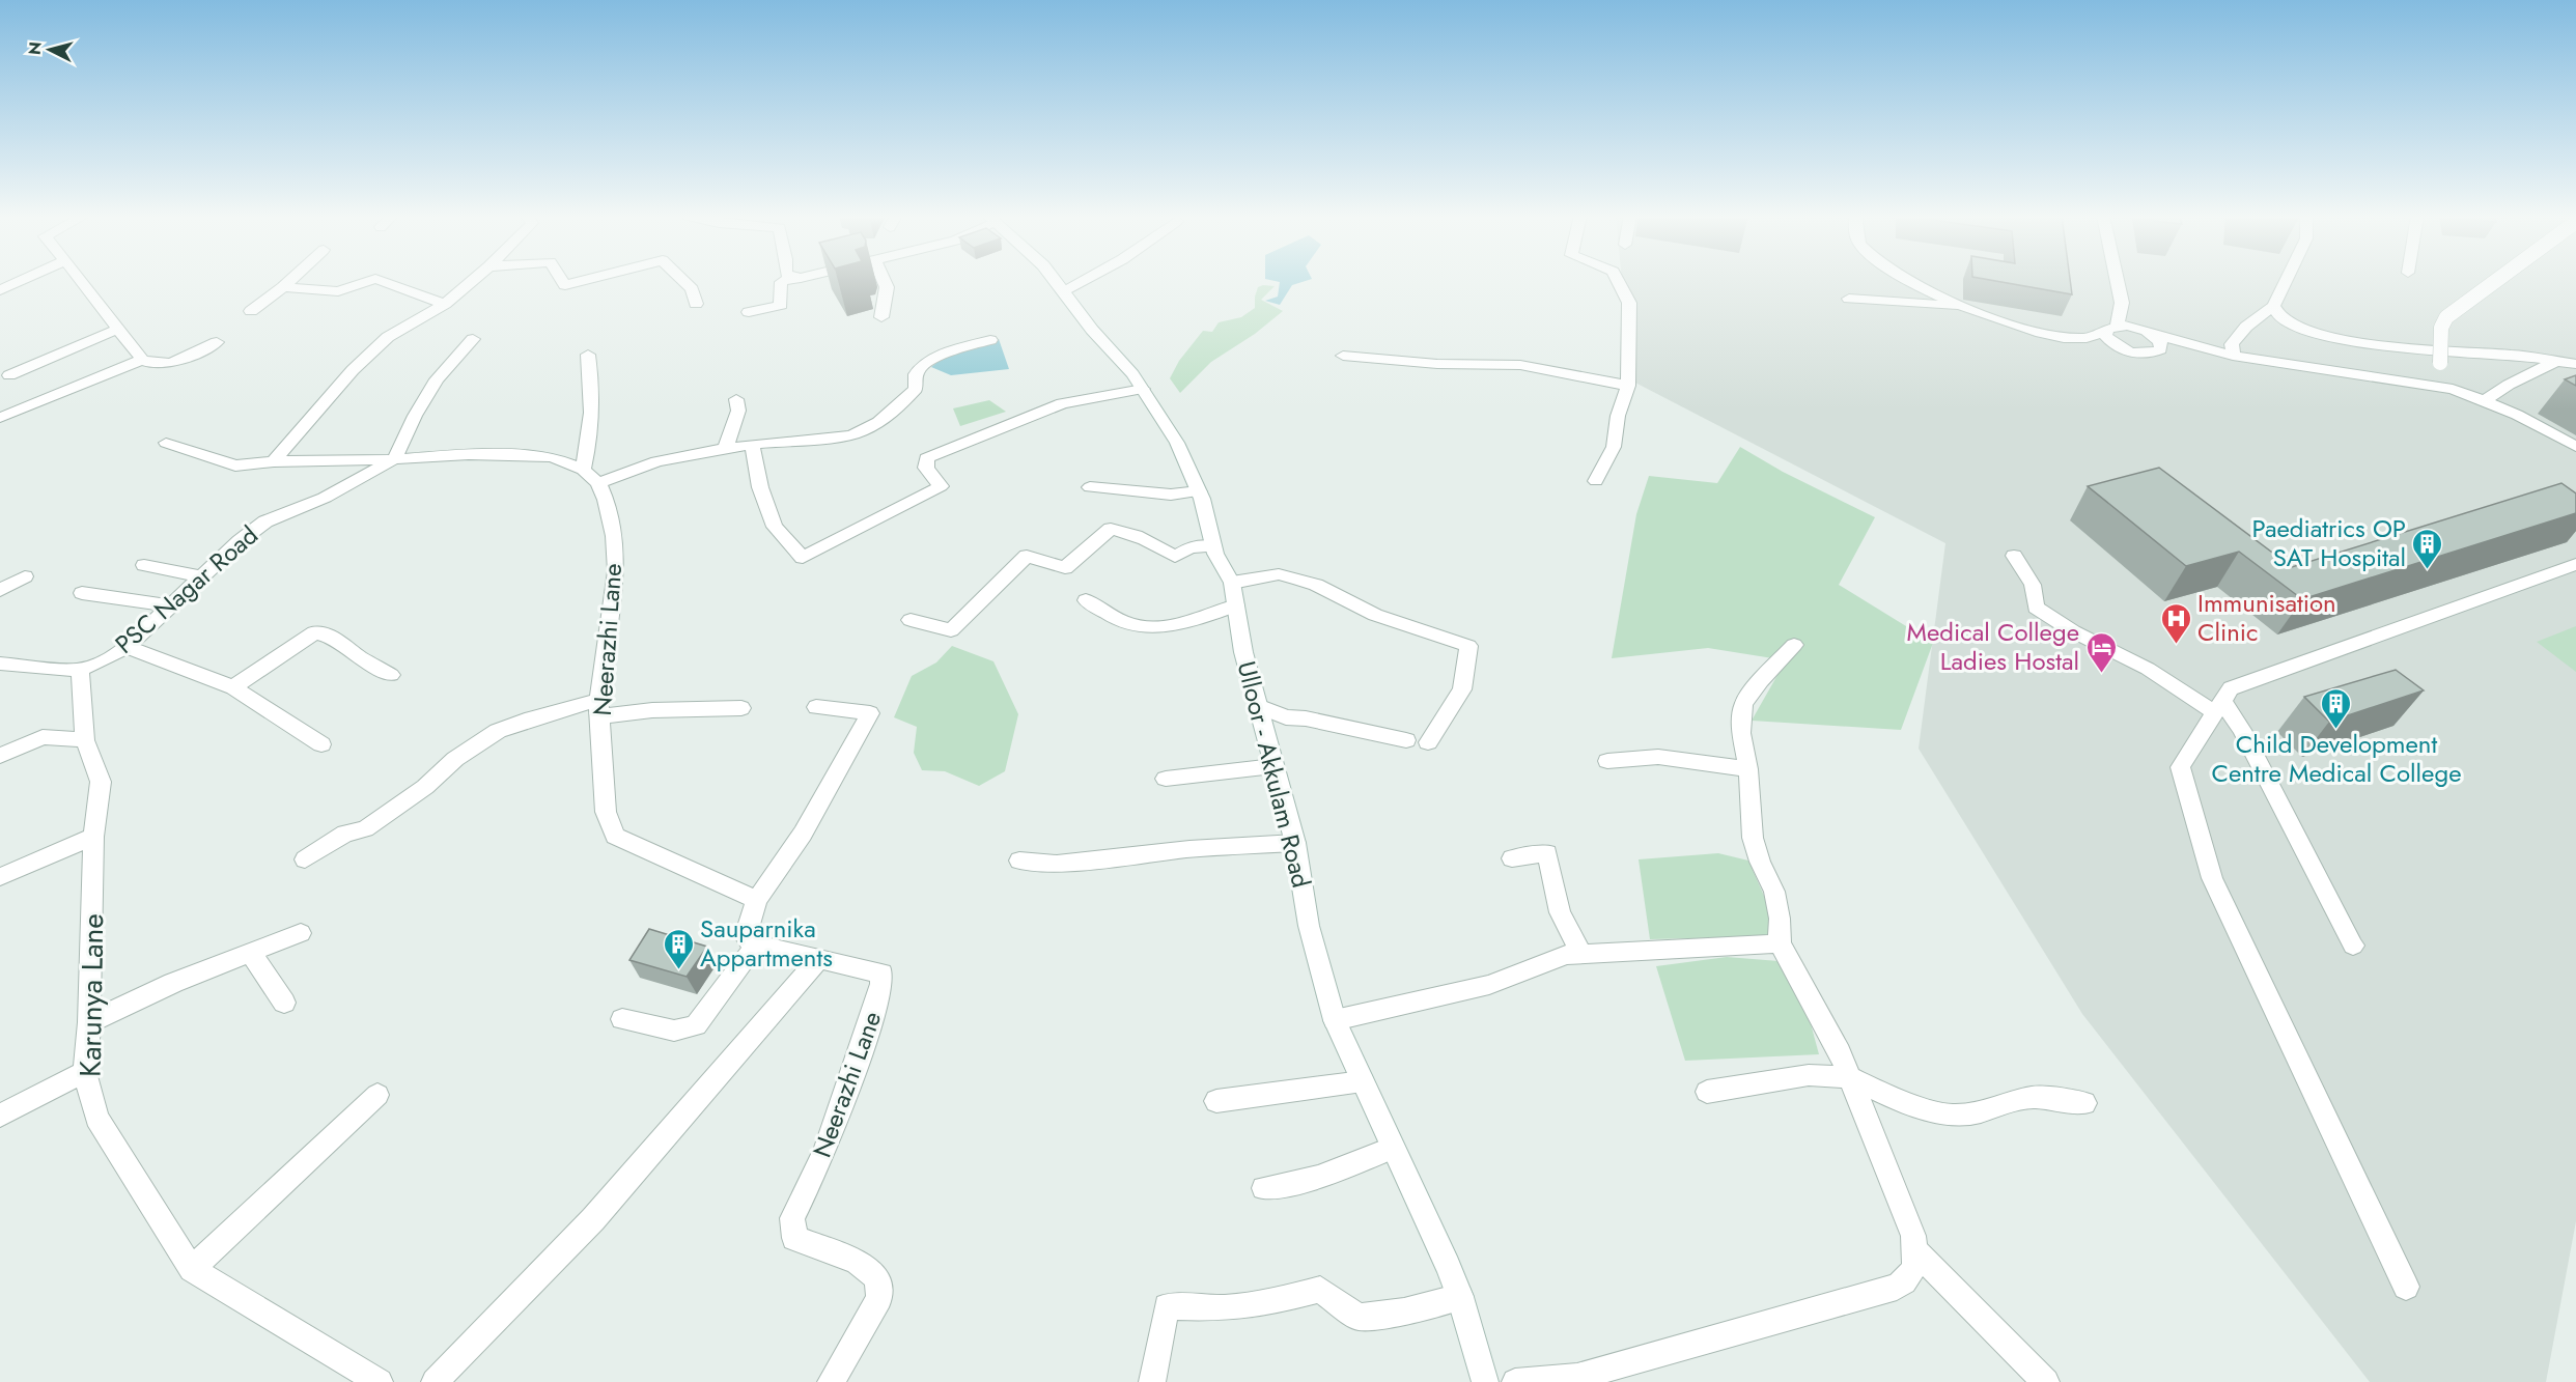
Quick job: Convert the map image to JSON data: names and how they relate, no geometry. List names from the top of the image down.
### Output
{
  "streets": {
    "street": [
      "PSC Nagar Road",
      "Neerazhi Lane",
      "Ulloor - Akkulam Road",
      "Karunya Lane"
    ]
  },
  "crossings": [
    ["PSC Nagar Road", "Karunya Lane"]
  ],
  "places": {
    "building": ["Paediatrics OP SAT Hospital", "Child Development Centre Medical College", "Sauparnika Appartments"],
    "hospital": ["Immunisation Clinic"],
    "hotel": ["Medical College Ladies Hostal"]
  },
  "north": "left"
}
